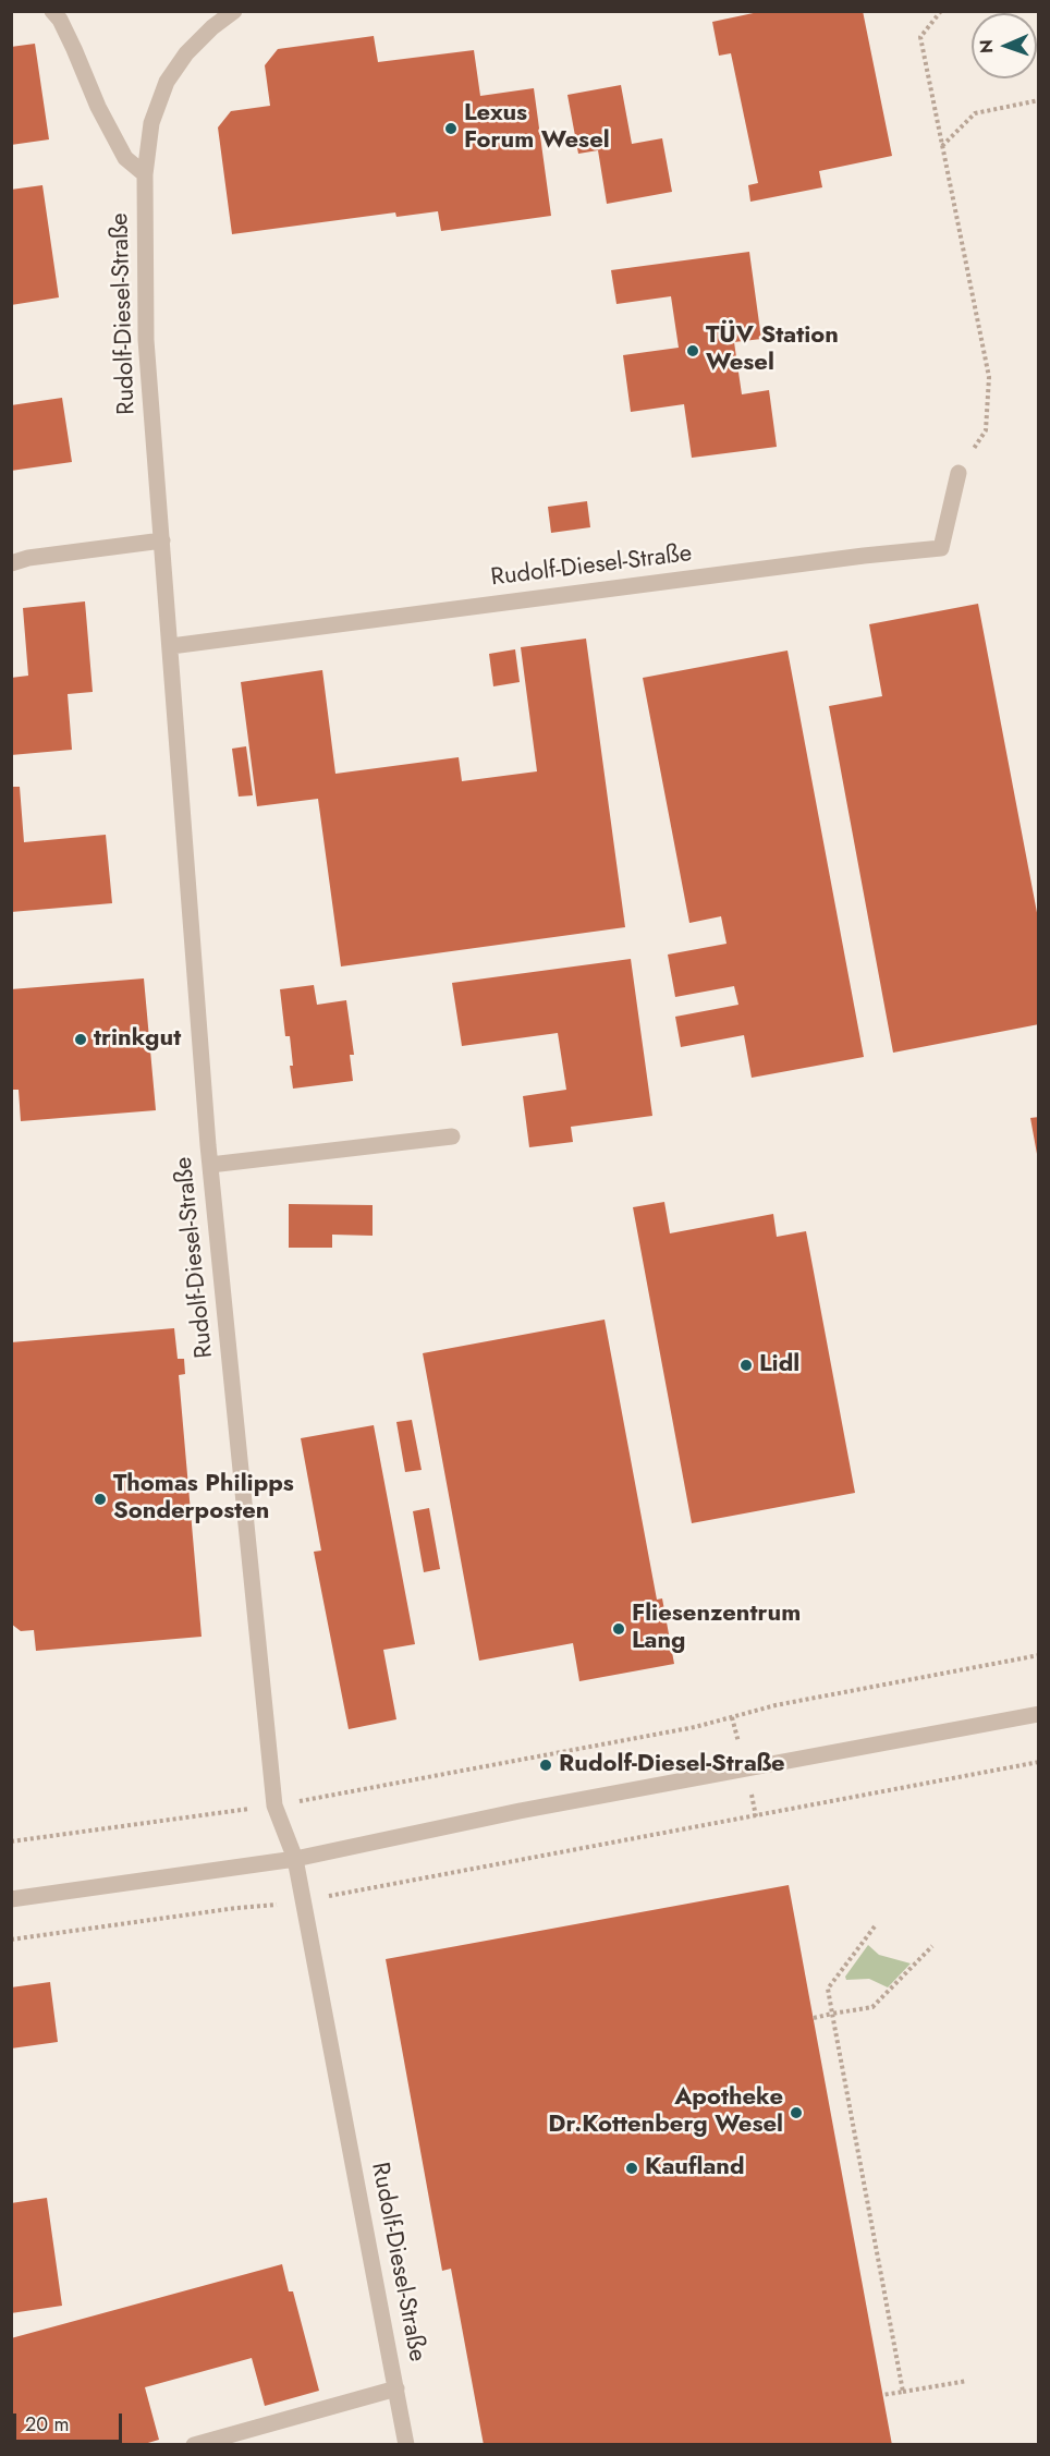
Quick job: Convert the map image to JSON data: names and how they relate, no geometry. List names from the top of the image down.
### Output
{
  "streets": {
    "street": ["Rudolf-Diesel-Straße"]
  },
  "places": [
    "Lexus Forum Wesel",
    "TÜV Station Wesel",
    "trinkgut",
    "Lidl",
    "Thomas Philipps Sonderposten",
    "Fliesenzentrum Lang",
    "Rudolf-Diesel-Straße",
    "Apotheke Dr.Kottenberg Wesel",
    "Kaufland"
  ],
  "scale_bar": "20 m",
  "north": "left"
}
